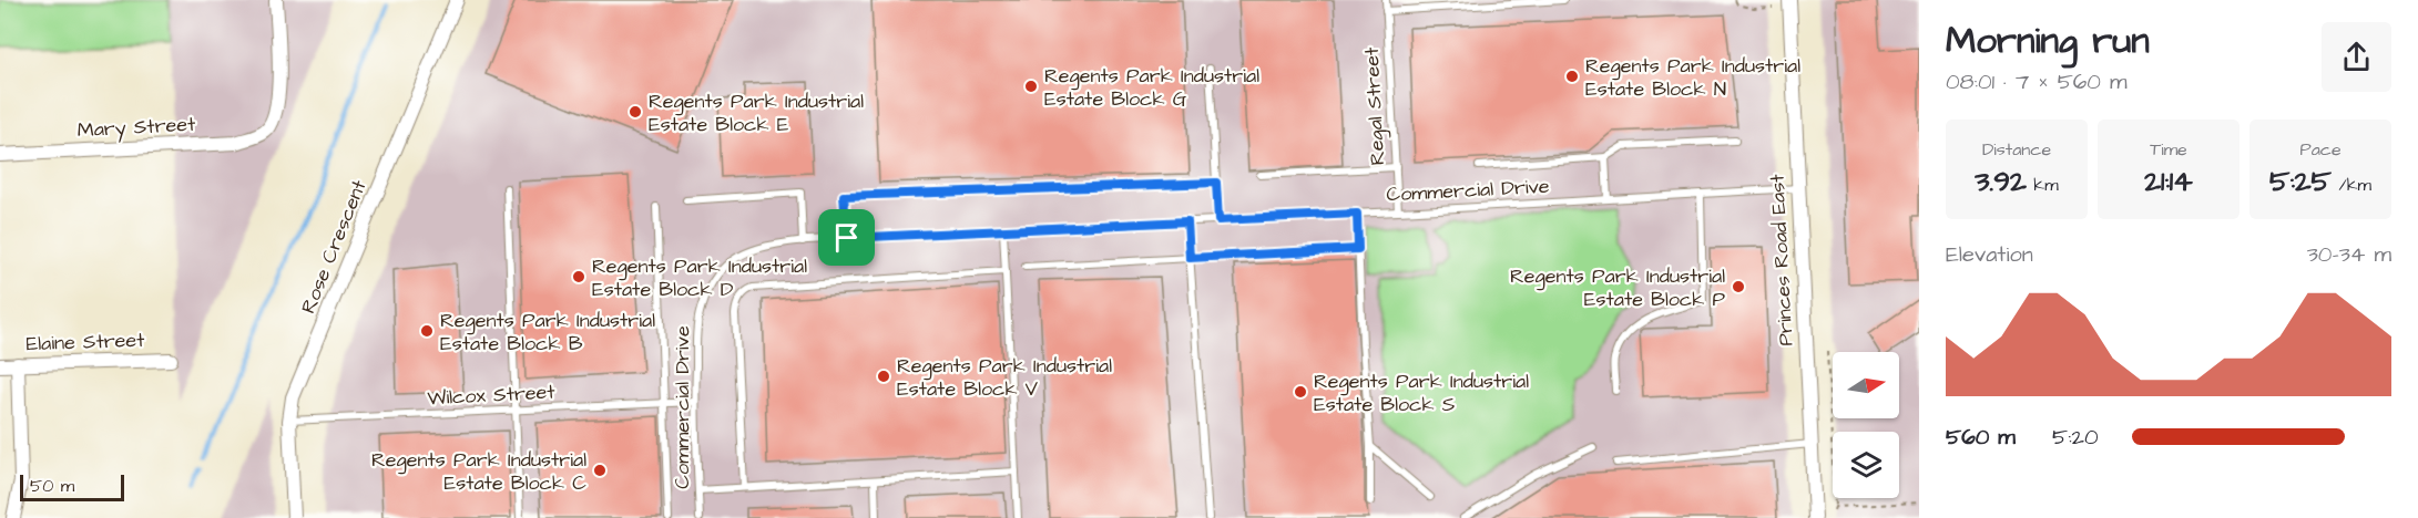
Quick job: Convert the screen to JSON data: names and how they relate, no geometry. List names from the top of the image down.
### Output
{
  "streets": {
    "street": [
      "Mary Street",
      "Rose Crescent",
      "Princes Road East",
      "Elaine Street"
    ],
    "lane": ["Regal Street", "Commercial Drive", "Wilcox Street"]
  },
  "crossings": [
    ["Regal Street", "Commercial Drive"],
    ["Commercial Drive", "Princes Road East"],
    ["Commercial Drive", "Wilcox Street"],
    ["Rose Crescent", "Wilcox Street"]
  ],
  "places": [
    "Regents Park Industrial Estate Block N",
    "Regents Park Industrial Estate Block G",
    "Regents Park Industrial Estate Block E",
    "Regents Park Industrial Estate Block D",
    "Regents Park Industrial Estate Block P",
    "Regents Park Industrial Estate Block B",
    "Regents Park Industrial Estate Block V",
    "Regents Park Industrial Estate Block S",
    "Regents Park Industrial Estate Block C"
  ],
  "scale_bar": "50 m",
  "north": "right",
  "page": {
    "heading": ["Morning run", "08:01 · 7 × 560 m"],
    "stats": [
      ["Distance", "3.92 km"],
      ["Time", "21:14"],
      ["Pace", "5:25 /km"]
    ],
    "chart": ["Elevation", "30–34 m"],
    "list": [
      {
        "name": "560 m",
        "note": "5:20"
      }
    ],
    "scale": "50 m"
  }
}
